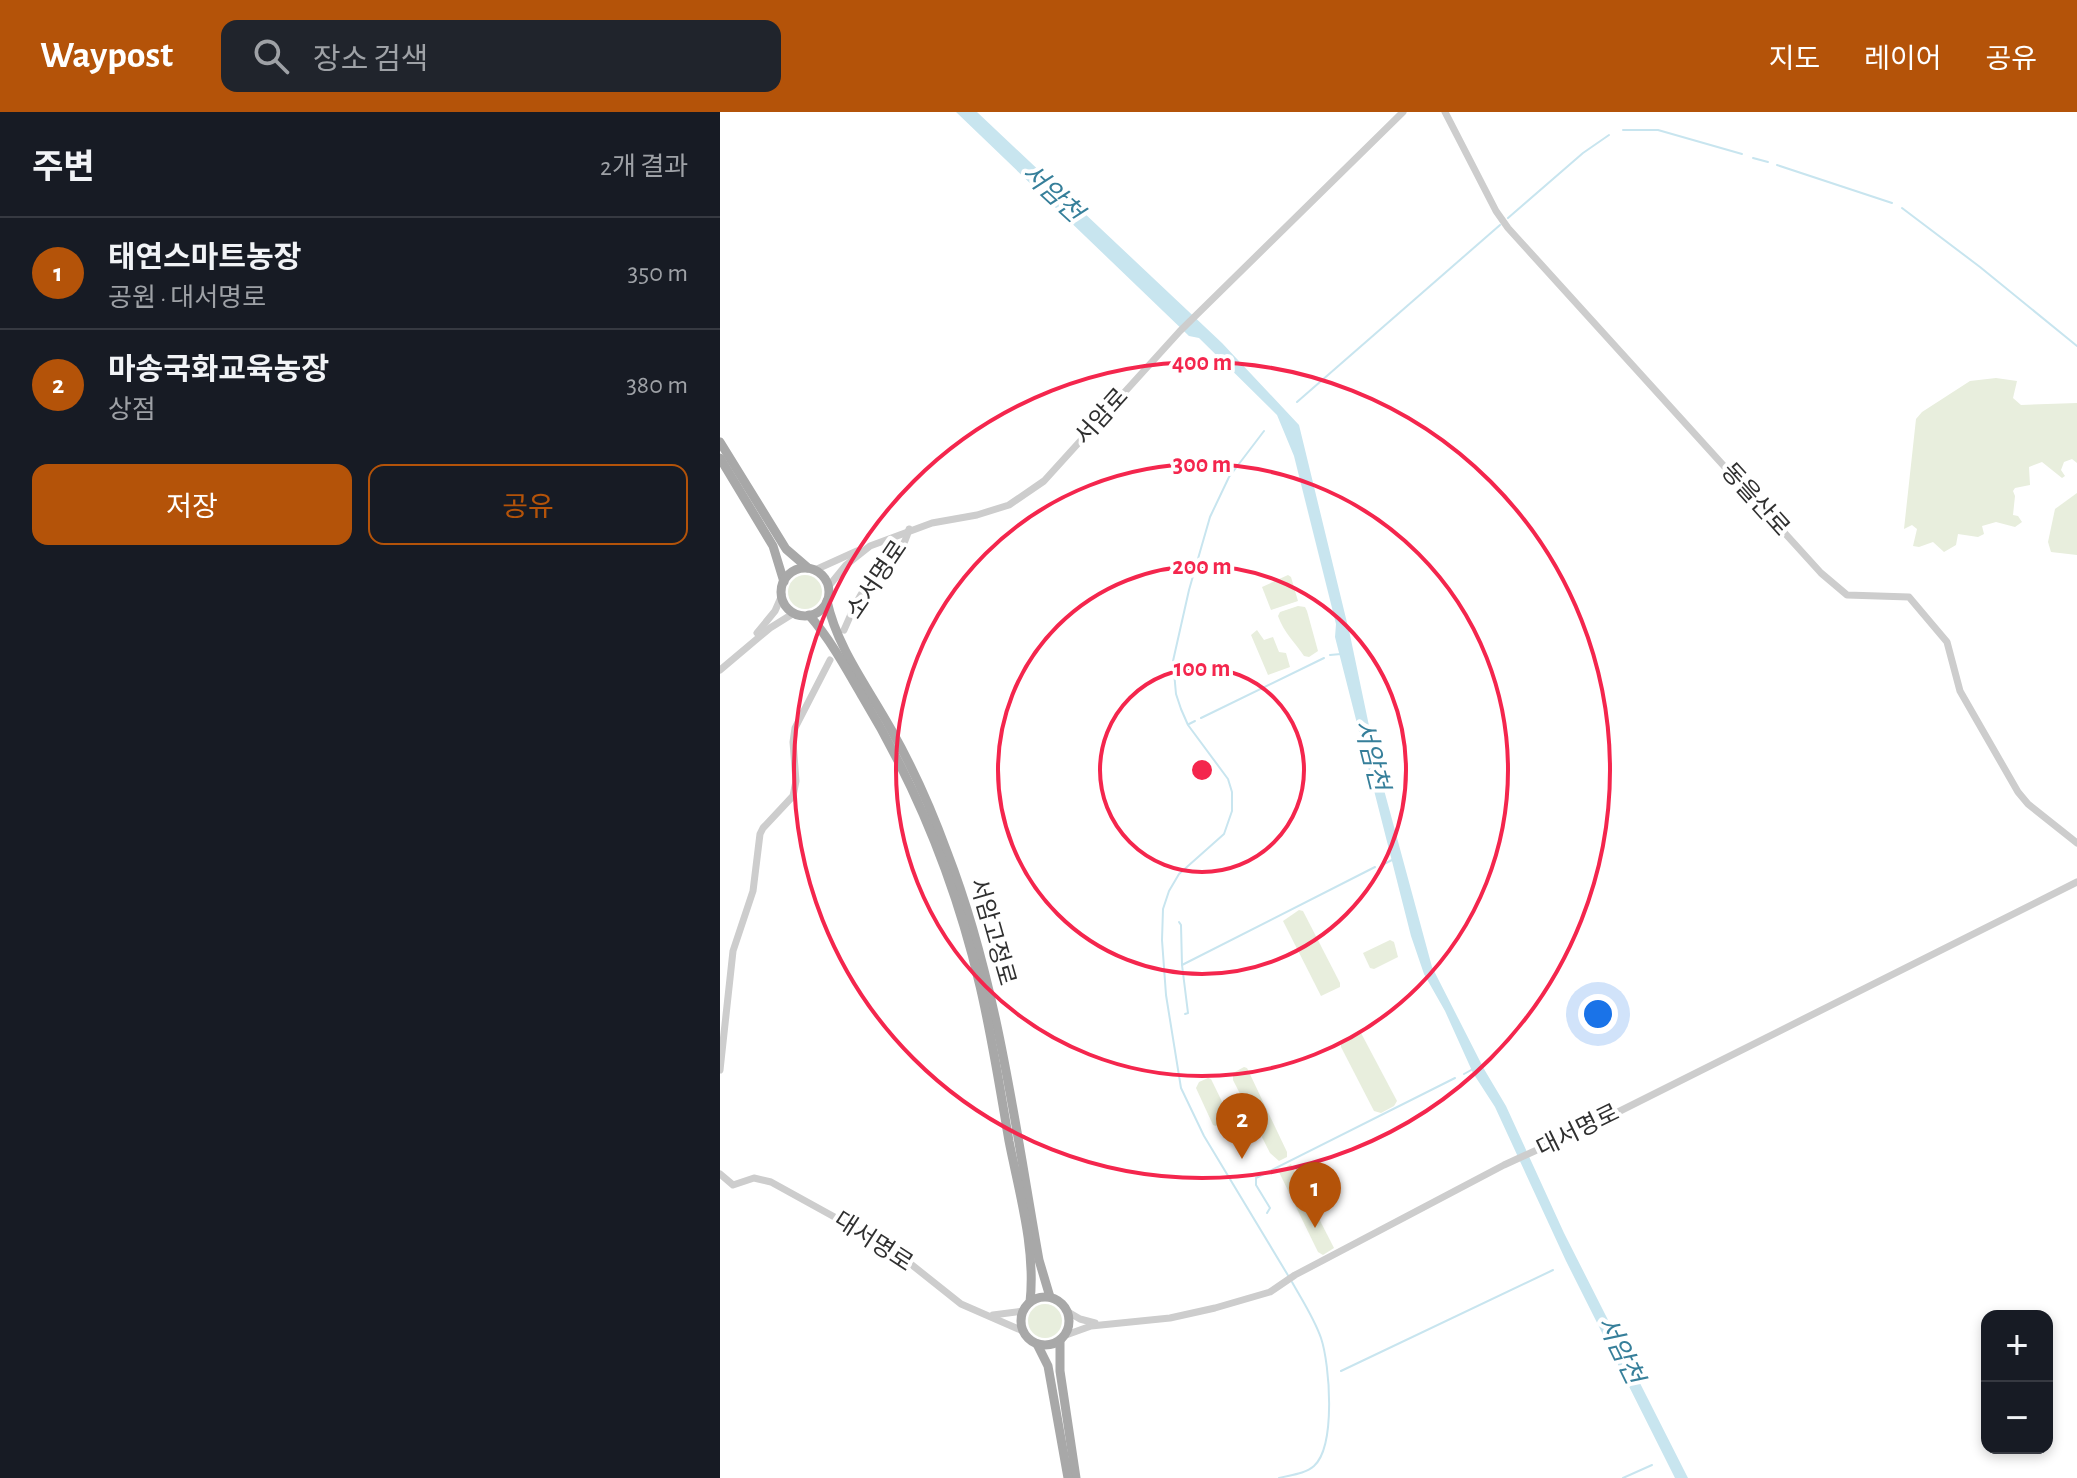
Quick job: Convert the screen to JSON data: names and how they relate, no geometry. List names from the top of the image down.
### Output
{
  "streets": {
    "main road": ["서암고정로"],
    "street": [
      "서암로",
      "동을산로",
      "소서명로",
      "대서명로"
    ]
  },
  "crossings": [
    ["서암로", "소서명로"],
    ["서암로", "서암고정로"],
    ["서암고정로", "대서명로"]
  ],
  "water": ["서암천"],
  "page": {
    "header": "Waypost",
    "search": "장소 검색",
    "nav": ["지도", "레이어", "공유"],
    "heading": ["주변", "2개 결과"],
    "list": [
      {
        "mark": "1",
        "name": "태연스마트농장",
        "note": "공원 · 대서명로",
        "value": "350 m"
      },
      {
        "mark": "2",
        "name": "마송국화교육농장",
        "note": "상점",
        "value": "380 m"
      }
    ],
    "buttons": ["저장", "공유"],
    "pins": ["2", "1"],
    "map_buttons": ["+", "−"]
  },
  "rings": [
    "400 m",
    "300 m",
    "200 m",
    "100 m"
  ]
}
